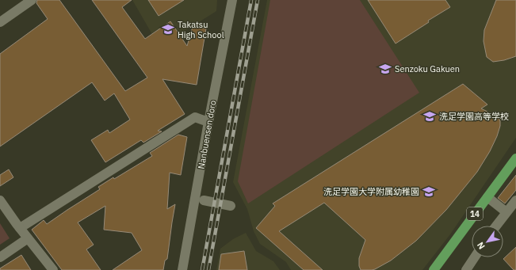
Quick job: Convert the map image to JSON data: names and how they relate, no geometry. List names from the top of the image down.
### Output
{
  "streets": {
    "main road": ["14"],
    "street": ["Nanbuensen doro"]
  },
  "places": {
    "school or university": [
      "Takatsu High School",
      "Senzoku Gakuen",
      "洗足学園高等学校",
      "洗足学園大学附属幼稚園"
    ]
  },
  "north": "bottom left"
}
